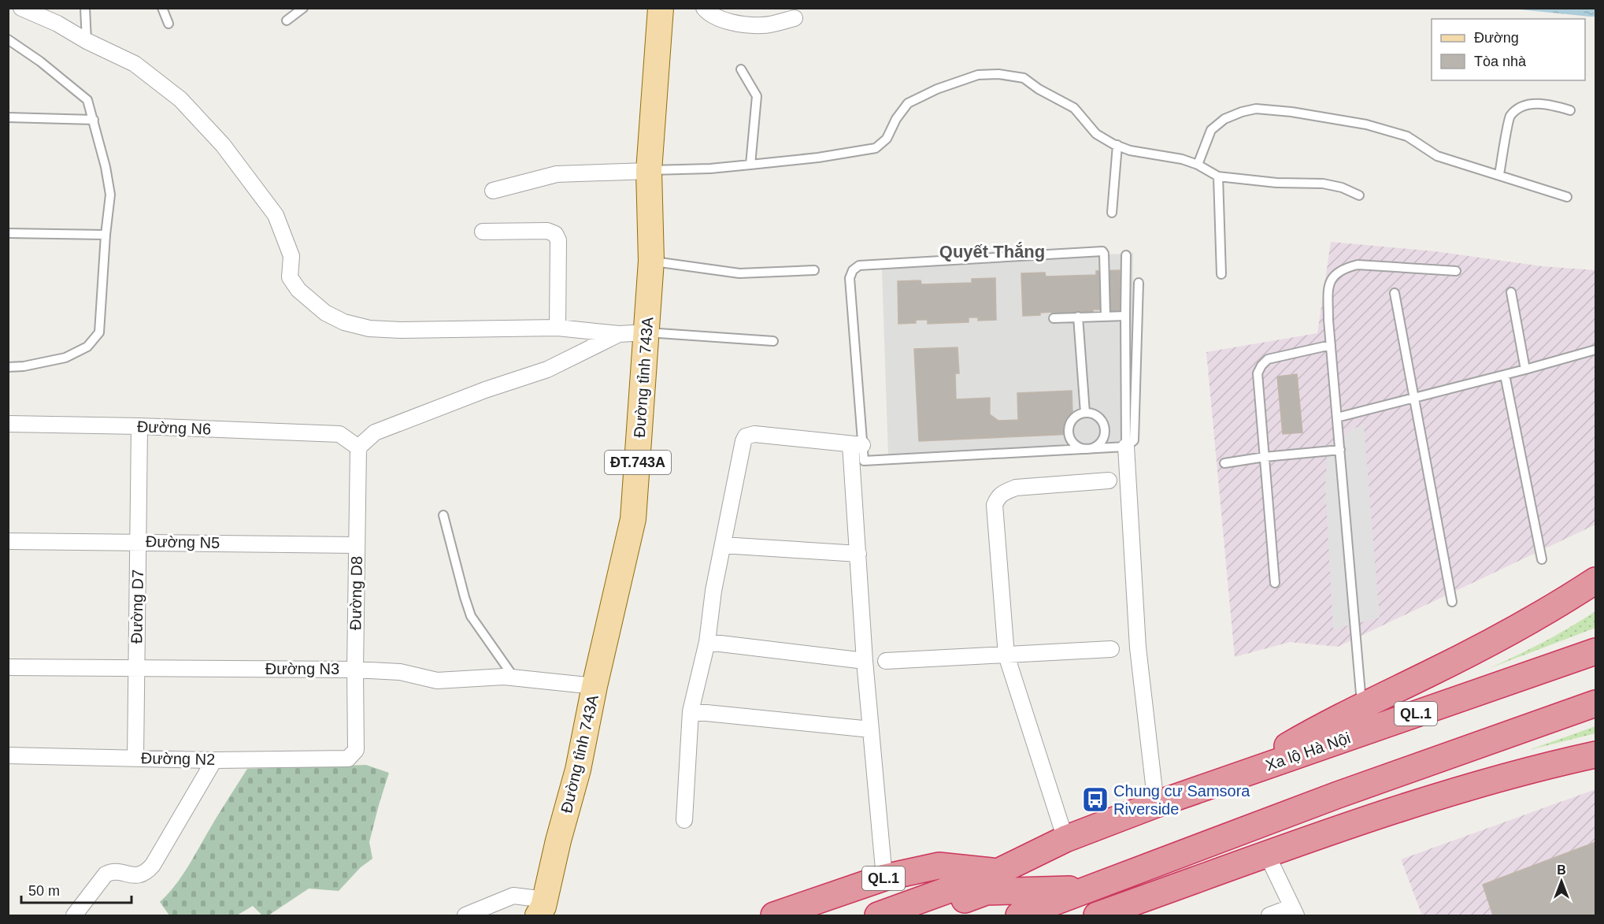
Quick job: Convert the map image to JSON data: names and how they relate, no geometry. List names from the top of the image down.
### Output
{
  "streets": {
    "highway": ["QL.1", "Xa lộ Hà Nội"],
    "main road": ["Đường tỉnh 743A", "ĐT.743A"],
    "street": [
      "Đường N6",
      "Đường N5",
      "Đường D8",
      "Đường D7",
      "Đường N3",
      "Đường N2"
    ]
  },
  "crossings": [
    ["Đường tỉnh 743A", "Đường N3"],
    ["Đường N6", "Đường D8"],
    ["Đường N6", "Đường D7"],
    ["Đường N5", "Đường D8"],
    ["Đường N5", "Đường D7"],
    ["Đường D8", "Đường N3"],
    ["Đường D8", "Đường N2"],
    ["Đường D7", "Đường N3"],
    ["Đường D7", "Đường N2"],
    ["QL.1", "Xa lộ Hà Nội"]
  ],
  "districts": ["Quyết Thắng"],
  "places": {
    "bus stop": ["Chung cư Samsora Riverside"]
  },
  "legend": ["Đường", "Tòa nhà"],
  "scale_bar": "50 m",
  "north": "top"
}
